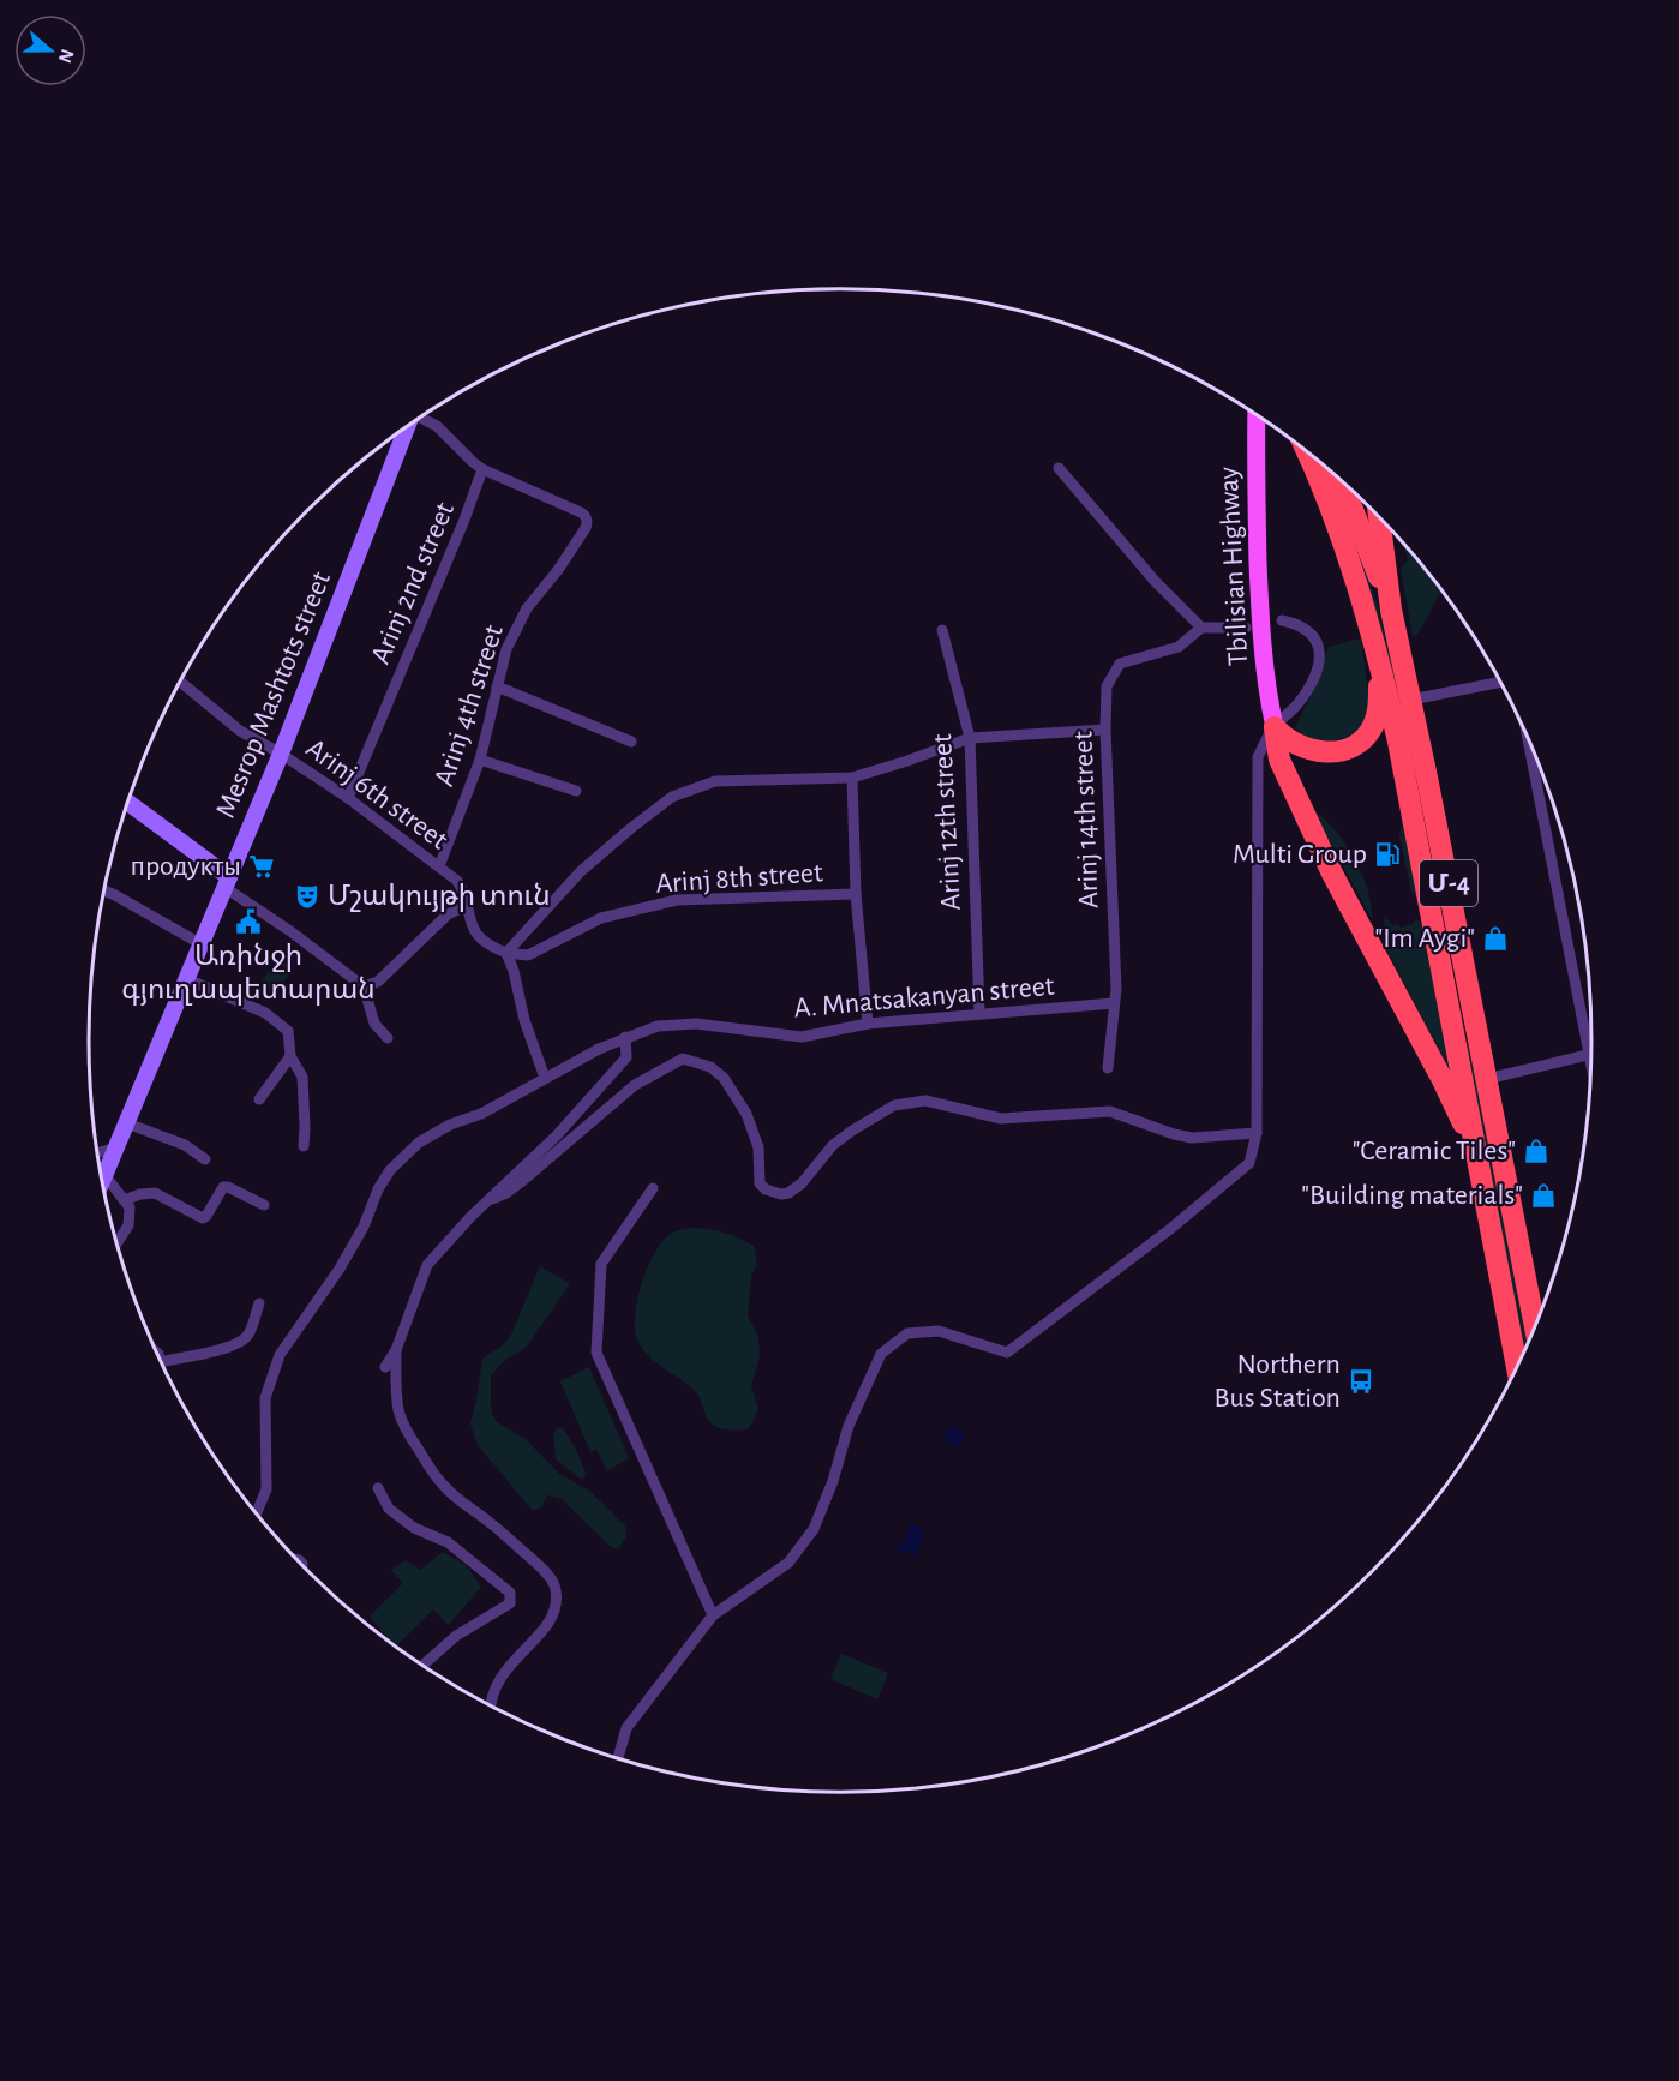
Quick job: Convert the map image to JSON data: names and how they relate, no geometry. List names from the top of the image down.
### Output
{
  "streets": {
    "highway": ["Մ-4"],
    "main road": ["Tbilisian Highway"],
    "street": [
      "Arinj 2nd street",
      "Mesrop Mashtots street",
      "Arinj 4th street",
      "Arinj 6th street",
      "Arinj 14th street",
      "Arinj 12th street",
      "Arinj 8th street",
      "A. Mnatsakanyan street"
    ]
  },
  "crossings": [
    ["Arinj 2nd street", "Arinj 4th street"],
    ["Arinj 2nd street", "Arinj 6th street"],
    ["Mesrop Mashtots street", "Arinj 6th street"],
    ["Arinj 4th street", "Arinj 6th street"],
    ["Arinj 6th street", "Arinj 8th street"],
    ["Arinj 14th street", "A. Mnatsakanyan street"],
    ["Arinj 12th street", "A. Mnatsakanyan street"]
  ],
  "places": {
    "fuel station": ["Multi Group"],
    "supermarket": ["продукты"],
    "theatre": ["Մշակույթի տուն"],
    "public building": ["Առինջի գյուղապետարան"],
    "shop": ["\"Im Aygi\"", "\"Ceramic Tiles\"", "\"Building materials\""],
    "bus stop": ["Northern Bus Station"]
  },
  "north": "right"
}
